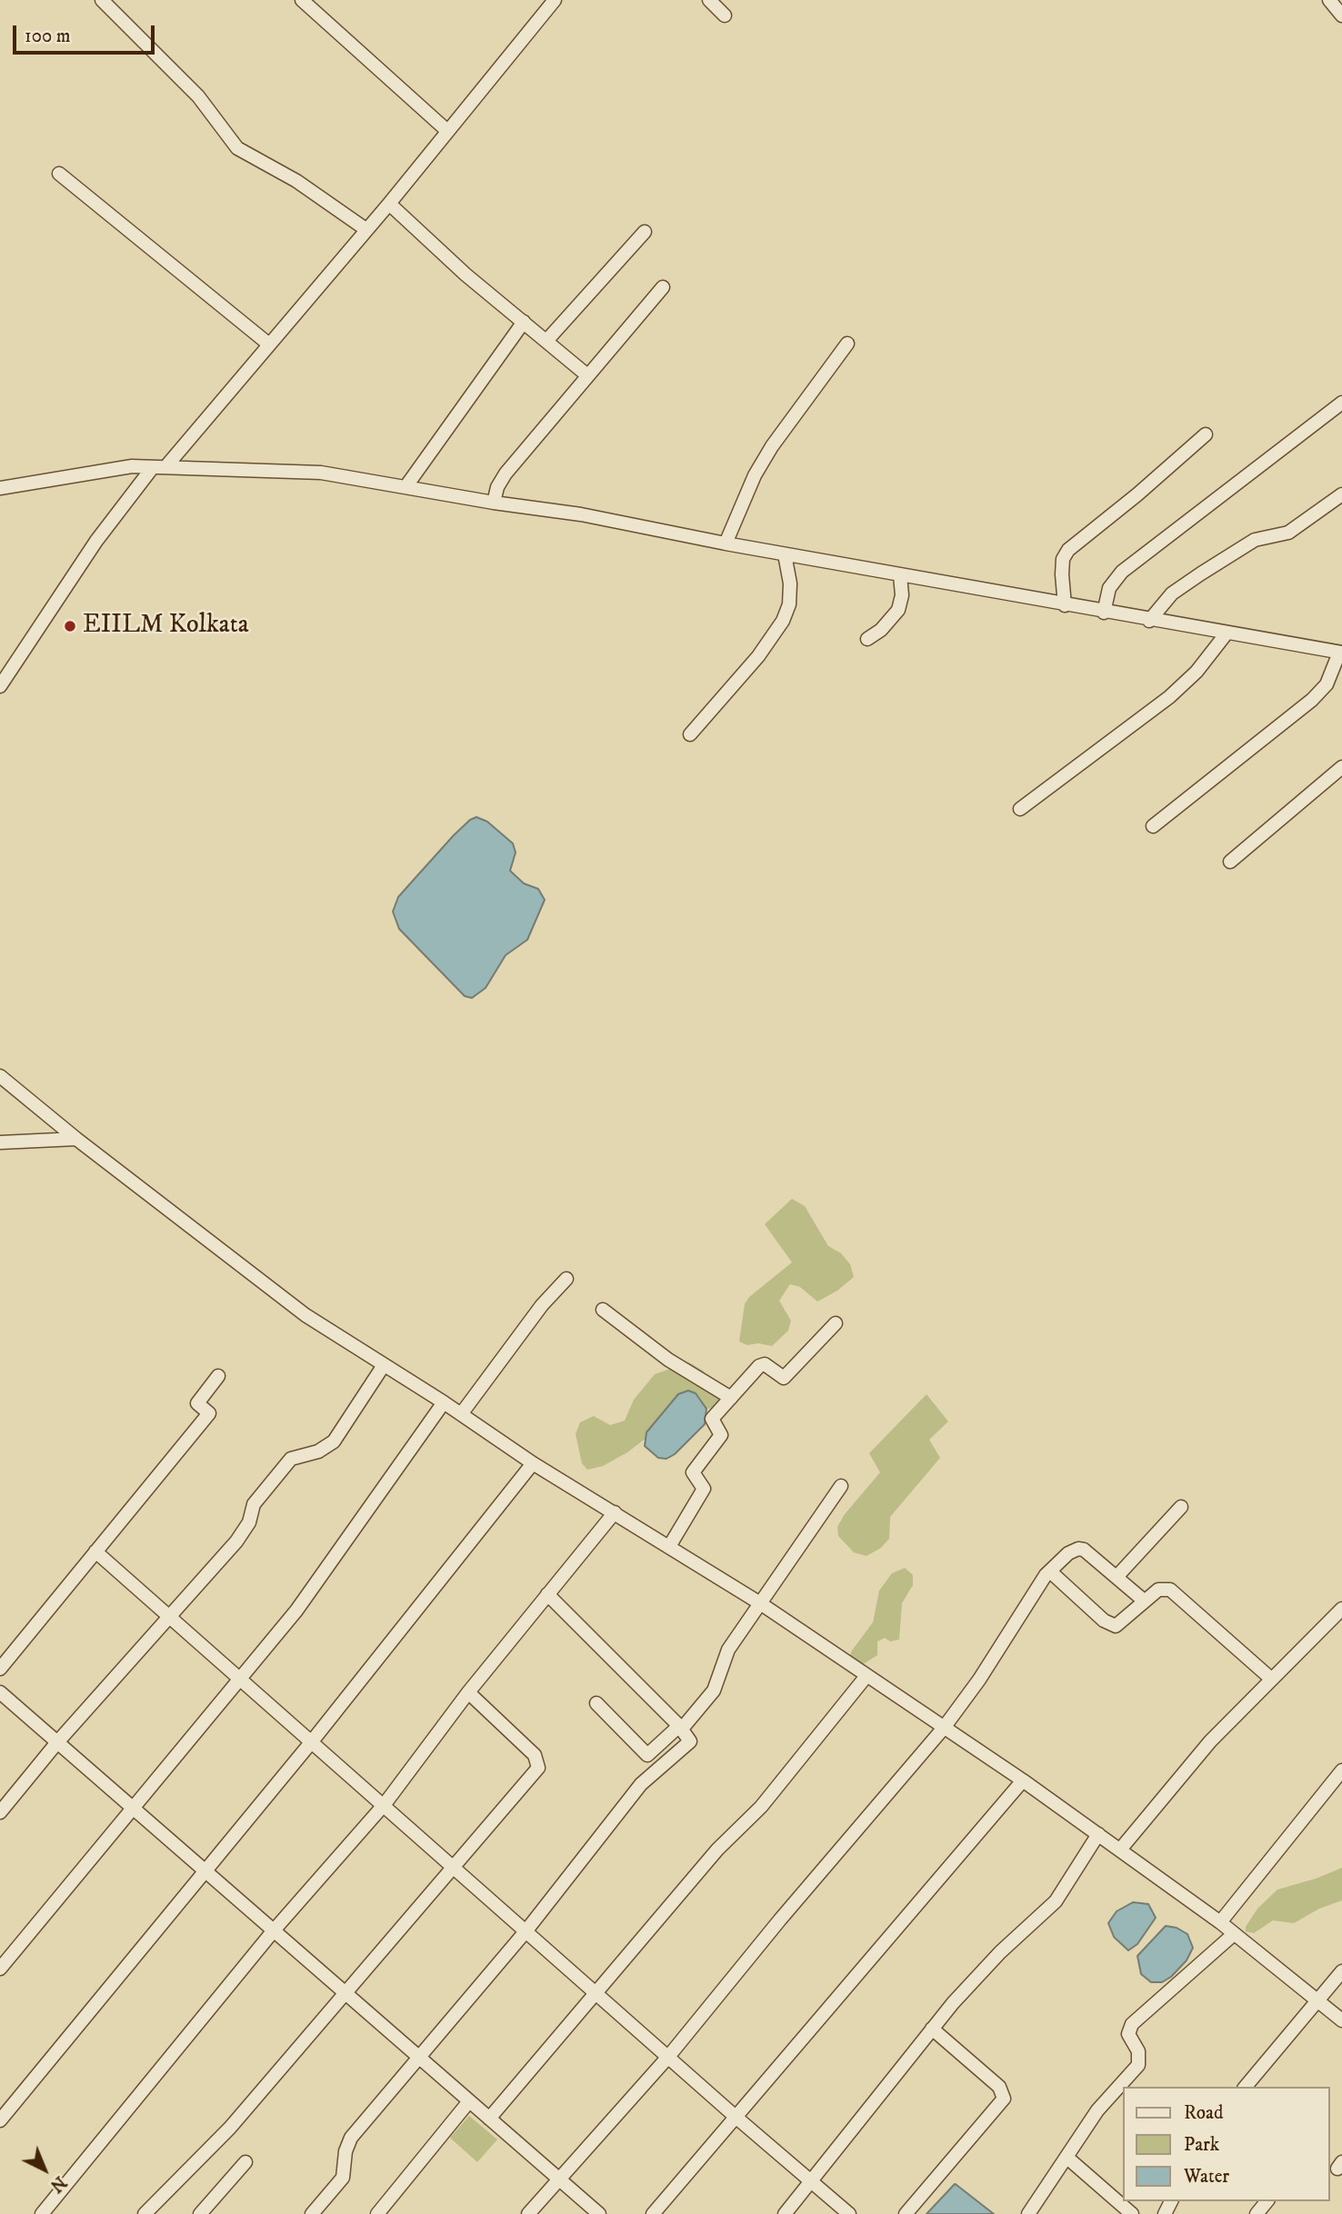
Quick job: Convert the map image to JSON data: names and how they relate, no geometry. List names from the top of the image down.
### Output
{
  "places": ["EIILM Kolkata"],
  "legend": ["Road", "Park", "Water"],
  "scale_bar": "100 m",
  "north": "bottom right"
}
